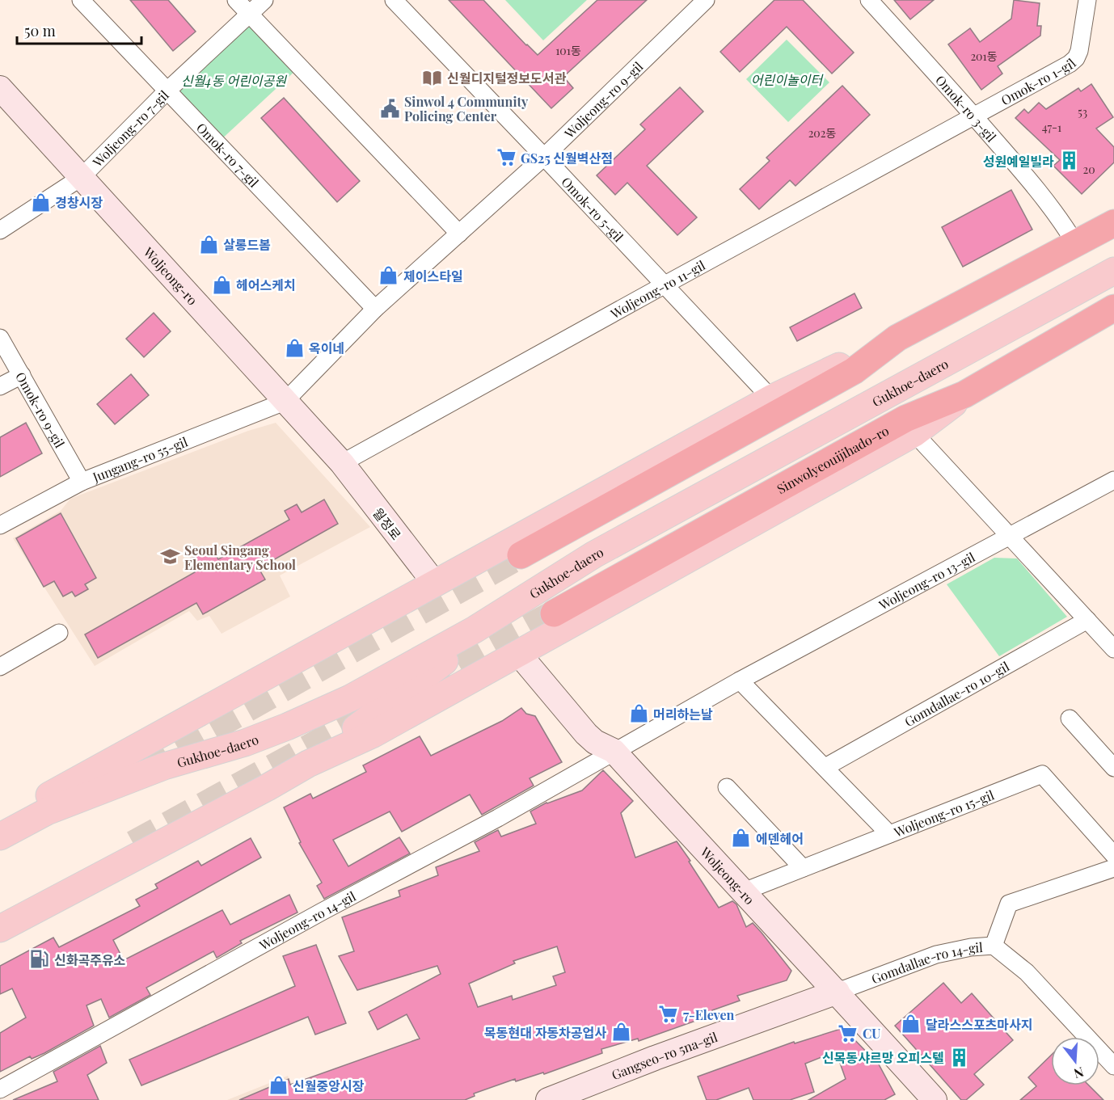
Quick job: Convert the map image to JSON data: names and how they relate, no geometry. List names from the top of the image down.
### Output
{
  "streets": {
    "highway": ["Sinwolyeouijihado-ro"],
    "main road": ["Gukhoe-daero"],
    "street": [
      "Omok-ro 1-gil",
      "Woljeong-ro 9-gil",
      "Omok-ro 3-gil",
      "Woljeong-ro 7-gil",
      "Omok-ro 7-gil",
      "Omok-ro 5-gil",
      "Woljeong-ro",
      "Woljeong-ro 11-gil",
      "Omok-ro 9-gil",
      "Jungang-ro 55-gil",
      "월정로",
      "Woljeong-ro 13-gil",
      "Gomdallae-ro 10-gil",
      "Woljeong-ro 15-gil",
      "Woljeong-ro 14-gil",
      "Gomdallae-ro 14-gil",
      "Gangseo-ro 5na-gil"
    ]
  },
  "crossings": [
    ["Omok-ro 1-gil", "Omok-ro 3-gil"],
    ["Omok-ro 1-gil", "Woljeong-ro 11-gil"],
    ["Woljeong-ro 9-gil", "Omok-ro 7-gil"],
    ["Woljeong-ro 9-gil", "Omok-ro 5-gil"],
    ["Woljeong-ro 9-gil", "Woljeong-ro"],
    ["Woljeong-ro 9-gil", "Jungang-ro 55-gil"],
    ["Omok-ro 3-gil", "Woljeong-ro 11-gil"],
    ["Woljeong-ro 7-gil", "Omok-ro 7-gil"],
    ["Woljeong-ro 7-gil", "Woljeong-ro"],
    ["Omok-ro 5-gil", "Woljeong-ro 11-gil"],
    ["Woljeong-ro", "Woljeong-ro 11-gil"],
    ["Woljeong-ro", "Jungang-ro 55-gil"],
    ["Woljeong-ro", "월정로"],
    ["Woljeong-ro", "Woljeong-ro 13-gil"],
    ["Woljeong-ro", "Woljeong-ro 15-gil"],
    ["Woljeong-ro", "Woljeong-ro 14-gil"],
    ["Woljeong-ro", "Gomdallae-ro 14-gil"],
    ["Woljeong-ro", "Gangseo-ro 5na-gil"],
    ["Woljeong-ro 11-gil", "월정로"],
    ["Omok-ro 9-gil", "Jungang-ro 55-gil"],
    ["Woljeong-ro 13-gil", "Woljeong-ro 14-gil"],
    ["Gomdallae-ro 14-gil", "Gangseo-ro 5na-gil"]
  ],
  "parks": ["어린이놀이터", "신월4동 어린이공원"],
  "places": {
    "library": ["신월디지털정보도서관"],
    "public building": ["Sinwol 4 Community Policing Center"],
    "supermarket": ["GS25 신월벽산점", "7-Eleven", "CU"],
    "building": ["성원예일빌라", "신목동샤르망 오피스텔"],
    "shop": [
      "경창시장",
      "살롱드봄",
      "제이스타일",
      "헤어스케치",
      "옥이네",
      "머리하는날",
      "에덴헤어",
      "달라스스포츠마사지",
      "목동현대 자동차공업사",
      "신월중앙시장"
    ],
    "school or university": ["Seoul Singang Elementary School"],
    "fuel station": ["신화곡주유소"]
  },
  "house_numbers": [
    "101동",
    "201동",
    "53",
    "47-1",
    "202동",
    "20"
  ],
  "scale_bar": "50 m",
  "north": "bottom"
}
